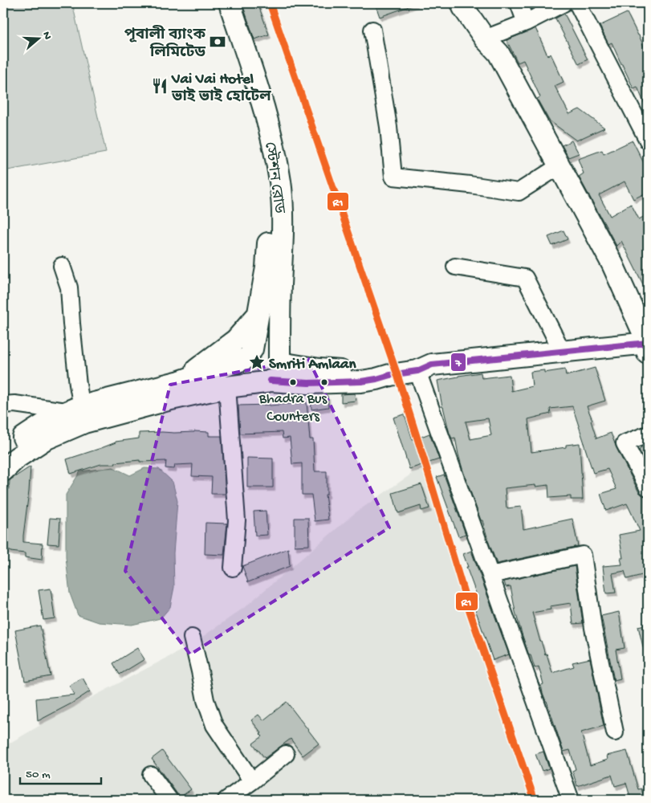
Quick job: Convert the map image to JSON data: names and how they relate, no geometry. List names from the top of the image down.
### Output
{
  "streets": {
    "main road": ["স্টেশন রোড"]
  },
  "places": {
    "bank": ["পূবালী ব্যাংক লিমিটেড"],
    "restaurant": ["Vai Vai Hotel ভাই ভাই হোটেল"],
    "place": ["Smriti Amlaan"],
    "other": ["Bhadra Bus Counters"]
  },
  "lines": ["transit line R1", "transit line 7"],
  "scale_bar": "50 m",
  "north": "right"
}
